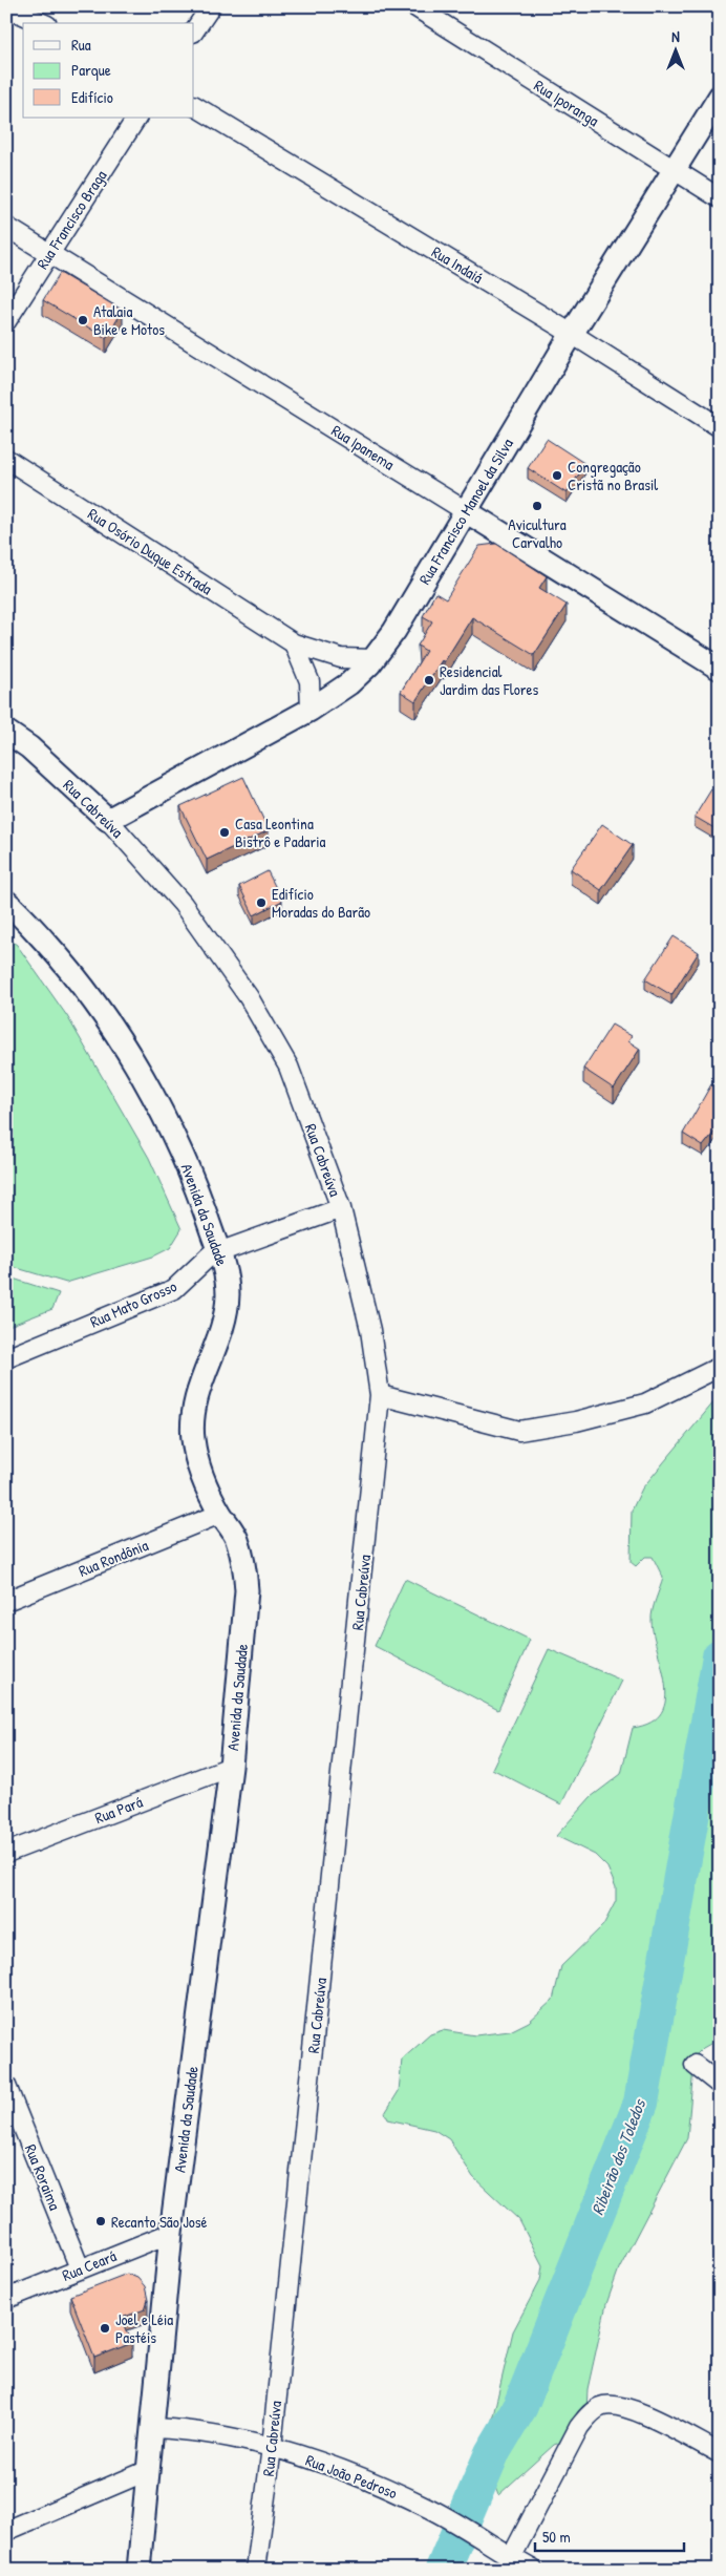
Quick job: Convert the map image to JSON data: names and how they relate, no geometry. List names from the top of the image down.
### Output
{
  "streets": {
    "street": [
      "Rua Iporanga",
      "Rua Francisco Braga",
      "Rua Indaiá",
      "Rua Ipanema",
      "Rua Francisco Manoel da Silva",
      "Rua Osório Duque Estrada",
      "Rua Cabreúva",
      "Avenida da Saudade",
      "Rua Mato Grosso",
      "Rua Rondônia",
      "Rua Pará",
      "Rua Roraima",
      "Rua Ceará",
      "Rua João Pedroso"
    ]
  },
  "crossings": [
    ["Rua Iporanga", "Rua Francisco Manoel da Silva"],
    ["Rua Francisco Braga", "Rua Ipanema"],
    ["Rua Indaiá", "Rua Francisco Manoel da Silva"],
    ["Rua Ipanema", "Rua Francisco Manoel da Silva"],
    ["Rua Francisco Manoel da Silva", "Rua Osório Duque Estrada"],
    ["Rua Francisco Manoel da Silva", "Rua Cabreúva"],
    ["Rua Cabreúva", "Rua Mato Grosso"],
    ["Rua Cabreúva", "Rua João Pedroso"],
    ["Avenida da Saudade", "Rua Mato Grosso"],
    ["Avenida da Saudade", "Rua Rondônia"],
    ["Avenida da Saudade", "Rua Pará"],
    ["Avenida da Saudade", "Rua Ceará"],
    ["Avenida da Saudade", "Rua João Pedroso"],
    ["Rua Roraima", "Rua Ceará"]
  ],
  "water": ["Ribeirão dos Toledos"],
  "places": [
    "Atalaia Bike e Motos",
    "Congregação Cristã no Brasil",
    "Avicultura Carvalho",
    "Residencial Jardim das Flores",
    "Casa Leontina Bistrô e Padaria",
    "Edifício Moradas do Barão",
    "Recanto São José",
    "Joel e Léia Pastéis"
  ],
  "legend": ["Rua", "Parque", "Edifício"],
  "scale_bar": "50 m",
  "north": "top"
}
